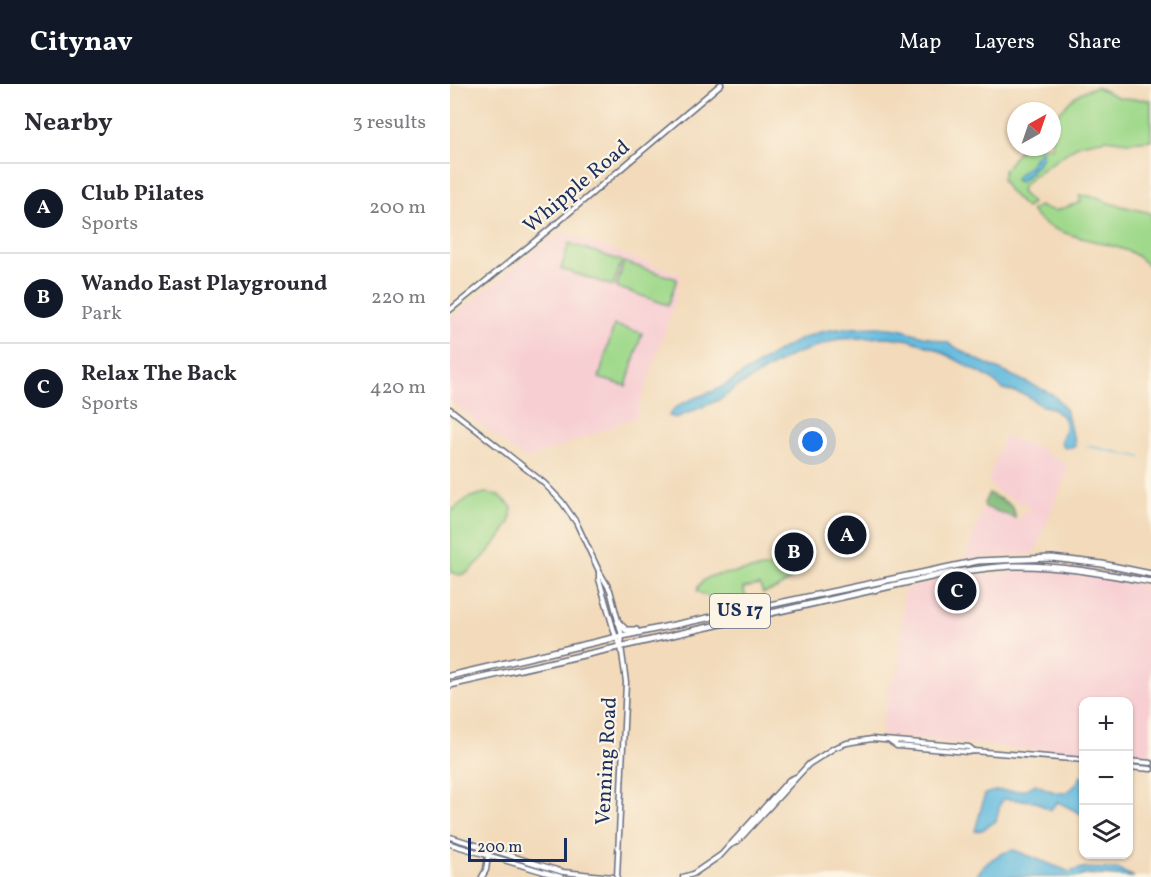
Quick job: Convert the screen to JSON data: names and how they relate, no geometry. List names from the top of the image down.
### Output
{
  "streets": {
    "highway": ["US 17"],
    "main road": ["Whipple Road", "Venning Road"]
  },
  "crossings": [
    ["US 17", "Venning Road"]
  ],
  "scale_bar": "200 m",
  "north": "top right",
  "page": {
    "header": "Citynav",
    "nav": ["Map", "Layers", "Share"],
    "heading": ["Nearby", "3 results"],
    "list": [
      {
        "mark": "A",
        "name": "Club Pilates",
        "note": "Sports",
        "value": "200 m"
      },
      {
        "mark": "B",
        "name": "Wando East Playground",
        "note": "Park",
        "value": "220 m"
      },
      {
        "mark": "C",
        "name": "Relax The Back",
        "note": "Sports",
        "value": "420 m"
      }
    ],
    "pins": ["A", "B", "C"],
    "map_buttons": ["+", "−"],
    "scale": "200 m"
  }
}
